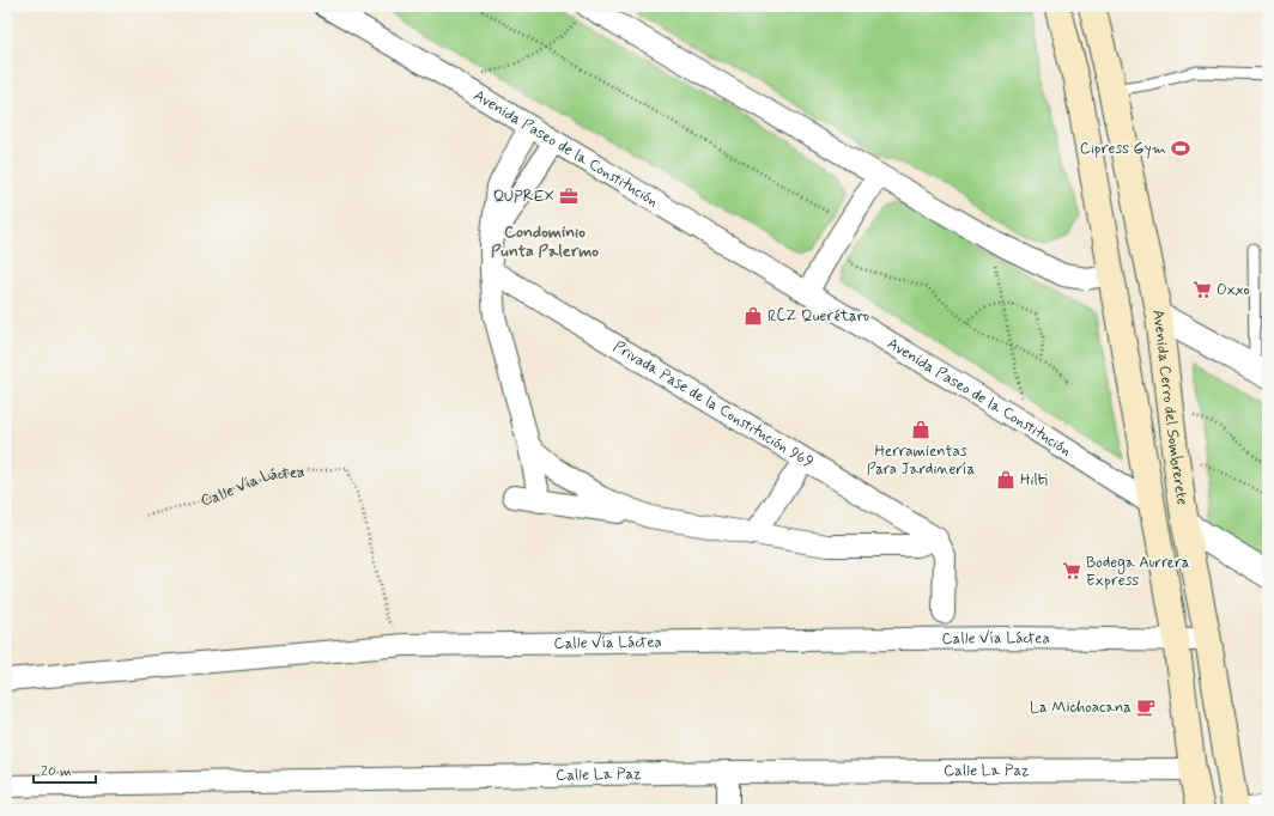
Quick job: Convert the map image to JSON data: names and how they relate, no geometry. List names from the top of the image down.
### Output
{
  "streets": {
    "main road": ["Avenida Cerro del Sombrerete"],
    "street": [
      "Avenida Paseo de la Constitución",
      "Privada Pase de la Constitución 969",
      "Calle Vía Láctea",
      "Calle La Paz"
    ]
  },
  "crossings": [
    ["Avenida Paseo de la Constitución", "Avenida Cerro del Sombrerete"],
    ["Avenida Cerro del Sombrerete", "Calle Vía Láctea"],
    ["Avenida Cerro del Sombrerete", "Calle La Paz"]
  ],
  "districts": ["Condominio Punta Palermo"],
  "places": {
    "sports": ["Cipress Gym"],
    "office": ["QUPREX"],
    "supermarket": ["Oxxo", "Bodega Aurrera Express"],
    "shop": ["RCZ Querétaro", "Herramientas Para Jardinería", "Hilti"],
    "cafe": ["La Michoacana"]
  },
  "scale_bar": "20 m"
}
